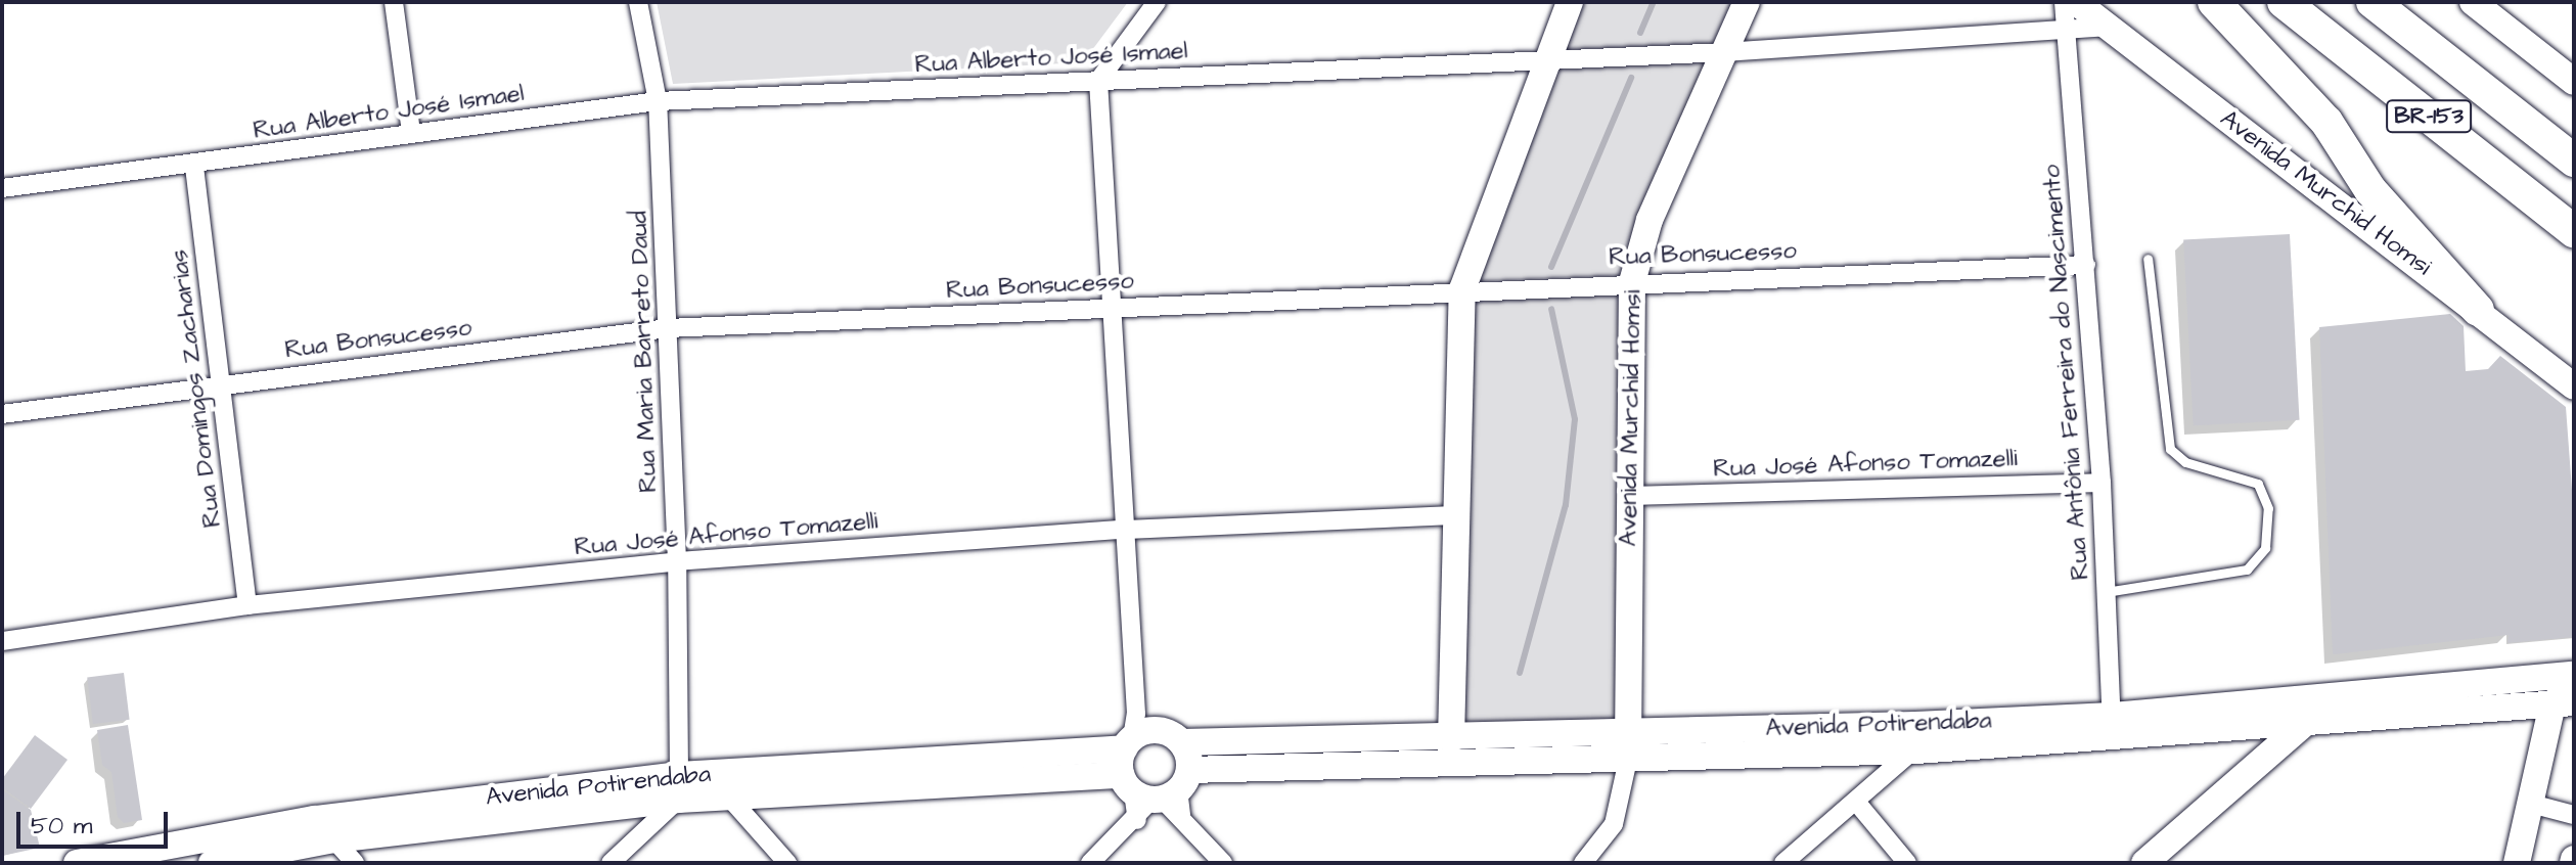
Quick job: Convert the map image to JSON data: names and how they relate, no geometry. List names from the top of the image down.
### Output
{
  "streets": {
    "highway": ["BR-153"],
    "main road": ["Avenida Murchid Homsi", "Avenida Potirendaba"],
    "street": [
      "Rua Alberto José Ismael",
      "Rua Bonsucesso",
      "Rua Maria Barreto Daud",
      "Rua Antônia Ferreira do Nascimento",
      "Rua Domingos Zacharias",
      "Rua José Afonso Tomazelli"
    ]
  },
  "crossings": [
    ["Rua Alberto José Ismael", "Avenida Murchid Homsi"],
    ["Rua Alberto José Ismael", "Rua Maria Barreto Daud"],
    ["Rua Alberto José Ismael", "Rua Antônia Ferreira do Nascimento"],
    ["Rua Alberto José Ismael", "Rua Domingos Zacharias"],
    ["Avenida Murchid Homsi", "Rua Bonsucesso"],
    ["Avenida Murchid Homsi", "Rua José Afonso Tomazelli"],
    ["Avenida Murchid Homsi", "Avenida Potirendaba"],
    ["Rua Bonsucesso", "Rua Maria Barreto Daud"],
    ["Rua Bonsucesso", "Rua Antônia Ferreira do Nascimento"],
    ["Rua Bonsucesso", "Rua Domingos Zacharias"],
    ["Rua Maria Barreto Daud", "Rua José Afonso Tomazelli"],
    ["Rua Maria Barreto Daud", "Avenida Potirendaba"],
    ["Rua Antônia Ferreira do Nascimento", "Rua José Afonso Tomazelli"],
    ["Rua Antônia Ferreira do Nascimento", "Avenida Potirendaba"],
    ["Rua Domingos Zacharias", "Rua José Afonso Tomazelli"]
  ],
  "scale_bar": "50 m"
}
